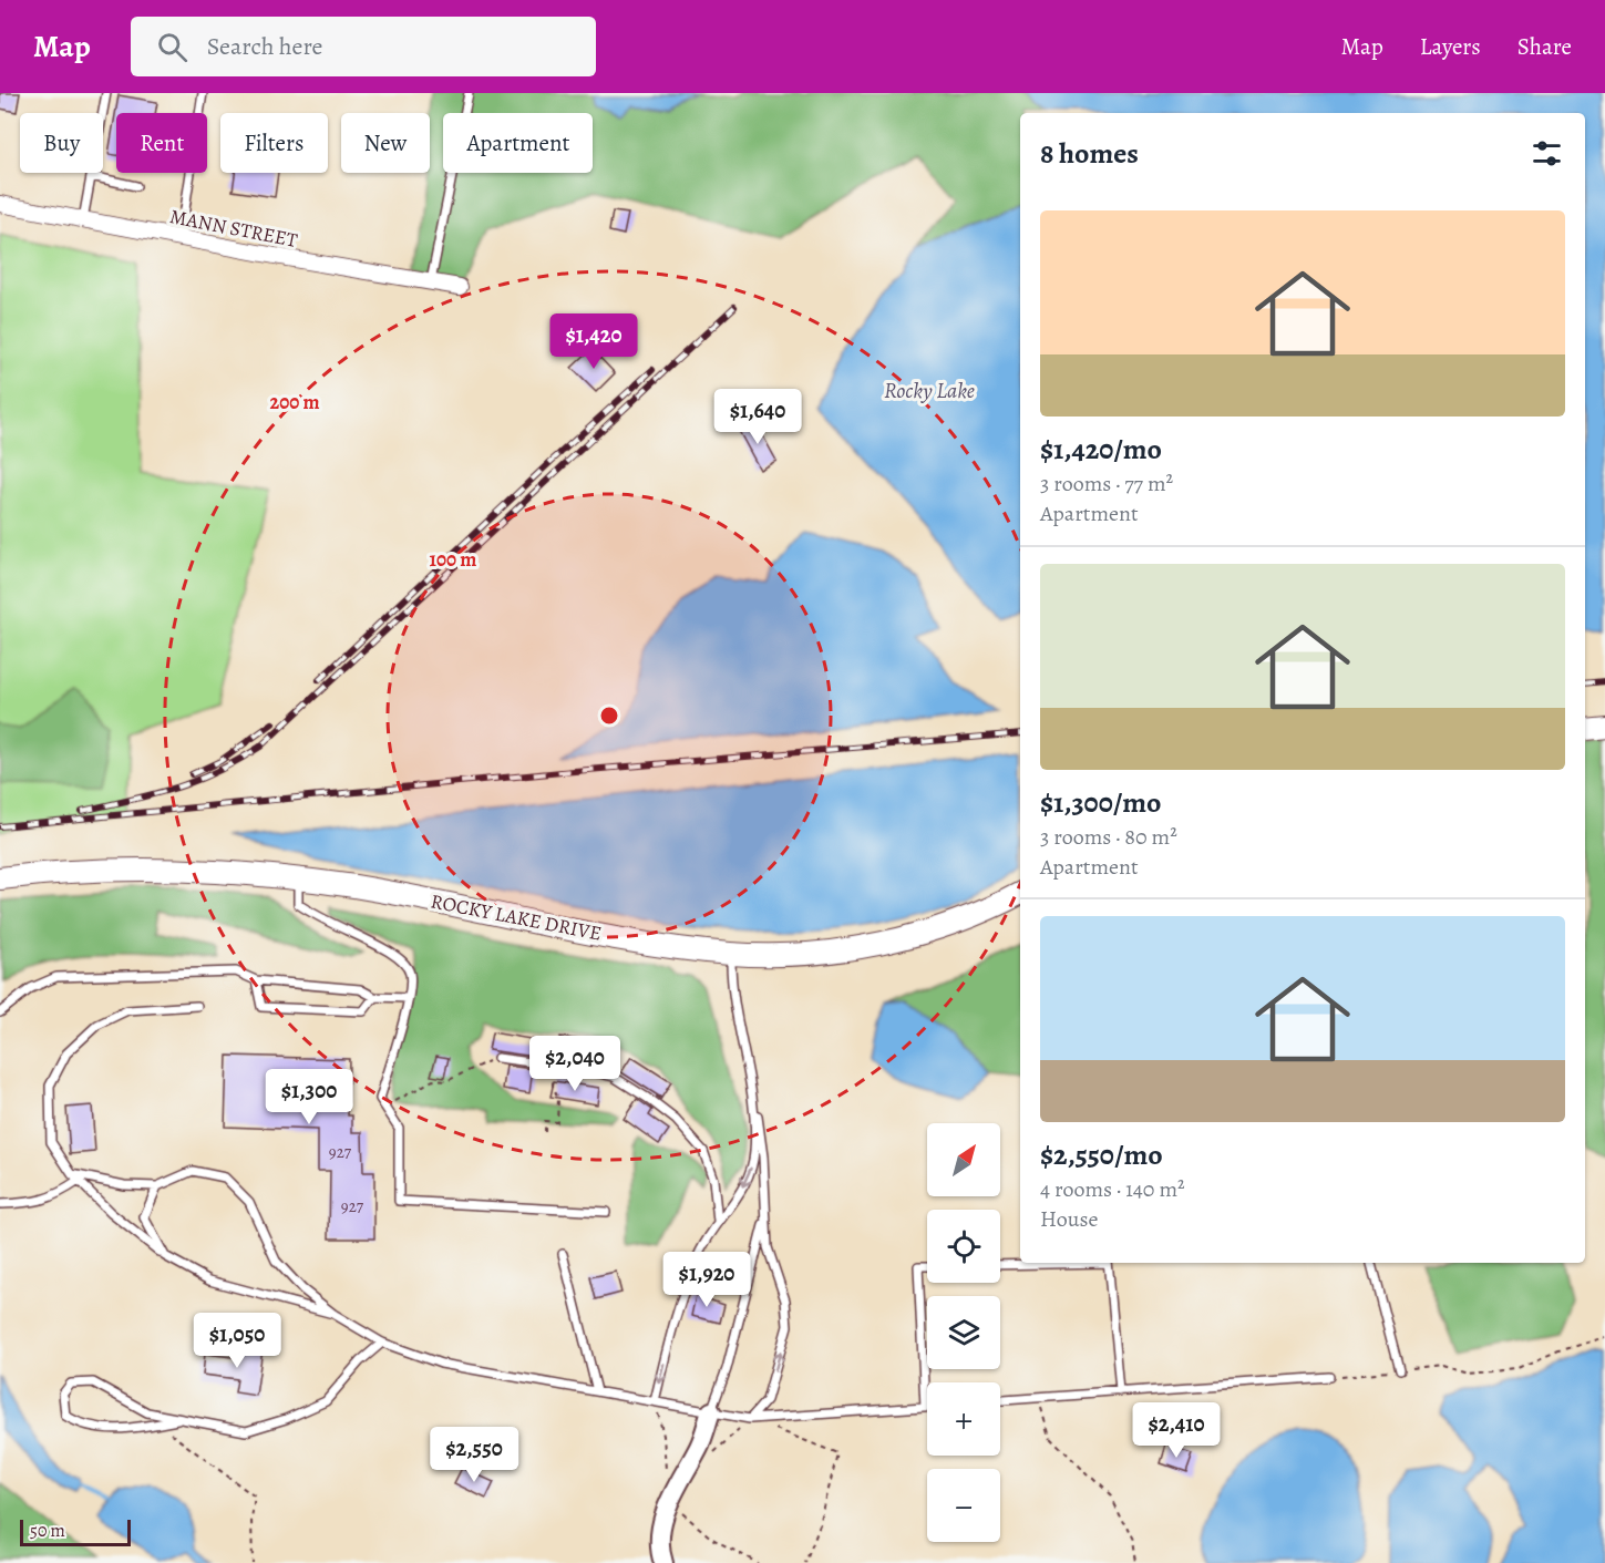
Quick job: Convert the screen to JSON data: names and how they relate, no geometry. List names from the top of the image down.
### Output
{
  "streets": {
    "main road": ["ROCKY LAKE DRIVE"],
    "street": ["MANN STREET"]
  },
  "water": ["Rocky Lake"],
  "house_numbers": ["927", "927"],
  "scale_bar": "50 m",
  "north": "top right",
  "page": {
    "header": "Map",
    "search": "Search here",
    "nav": ["Map", "Layers", "Share"],
    "chip": [
      "Buy",
      "Rent",
      "Filters",
      "New",
      "Apartment"
    ],
    "heading": "8 homes",
    "list": [
      {
        "name": "$1,420/mo",
        "note": "3 rooms · 77 m² · Apartment"
      },
      {
        "name": "$1,300/mo",
        "note": "3 rooms · 80 m² · Apartment"
      },
      {
        "name": "$2,550/mo",
        "note": "4 rooms · 140 m² · House"
      }
    ],
    "price": [
      "$1,420",
      "$1,640",
      "$2,040",
      "$1,300",
      "$1,920",
      "$1,050",
      "$2,410",
      "$2,550"
    ],
    "map_buttons": ["+", "−"],
    "scale": "50 m"
  },
  "rings": ["200 m", "100 m"]
}
